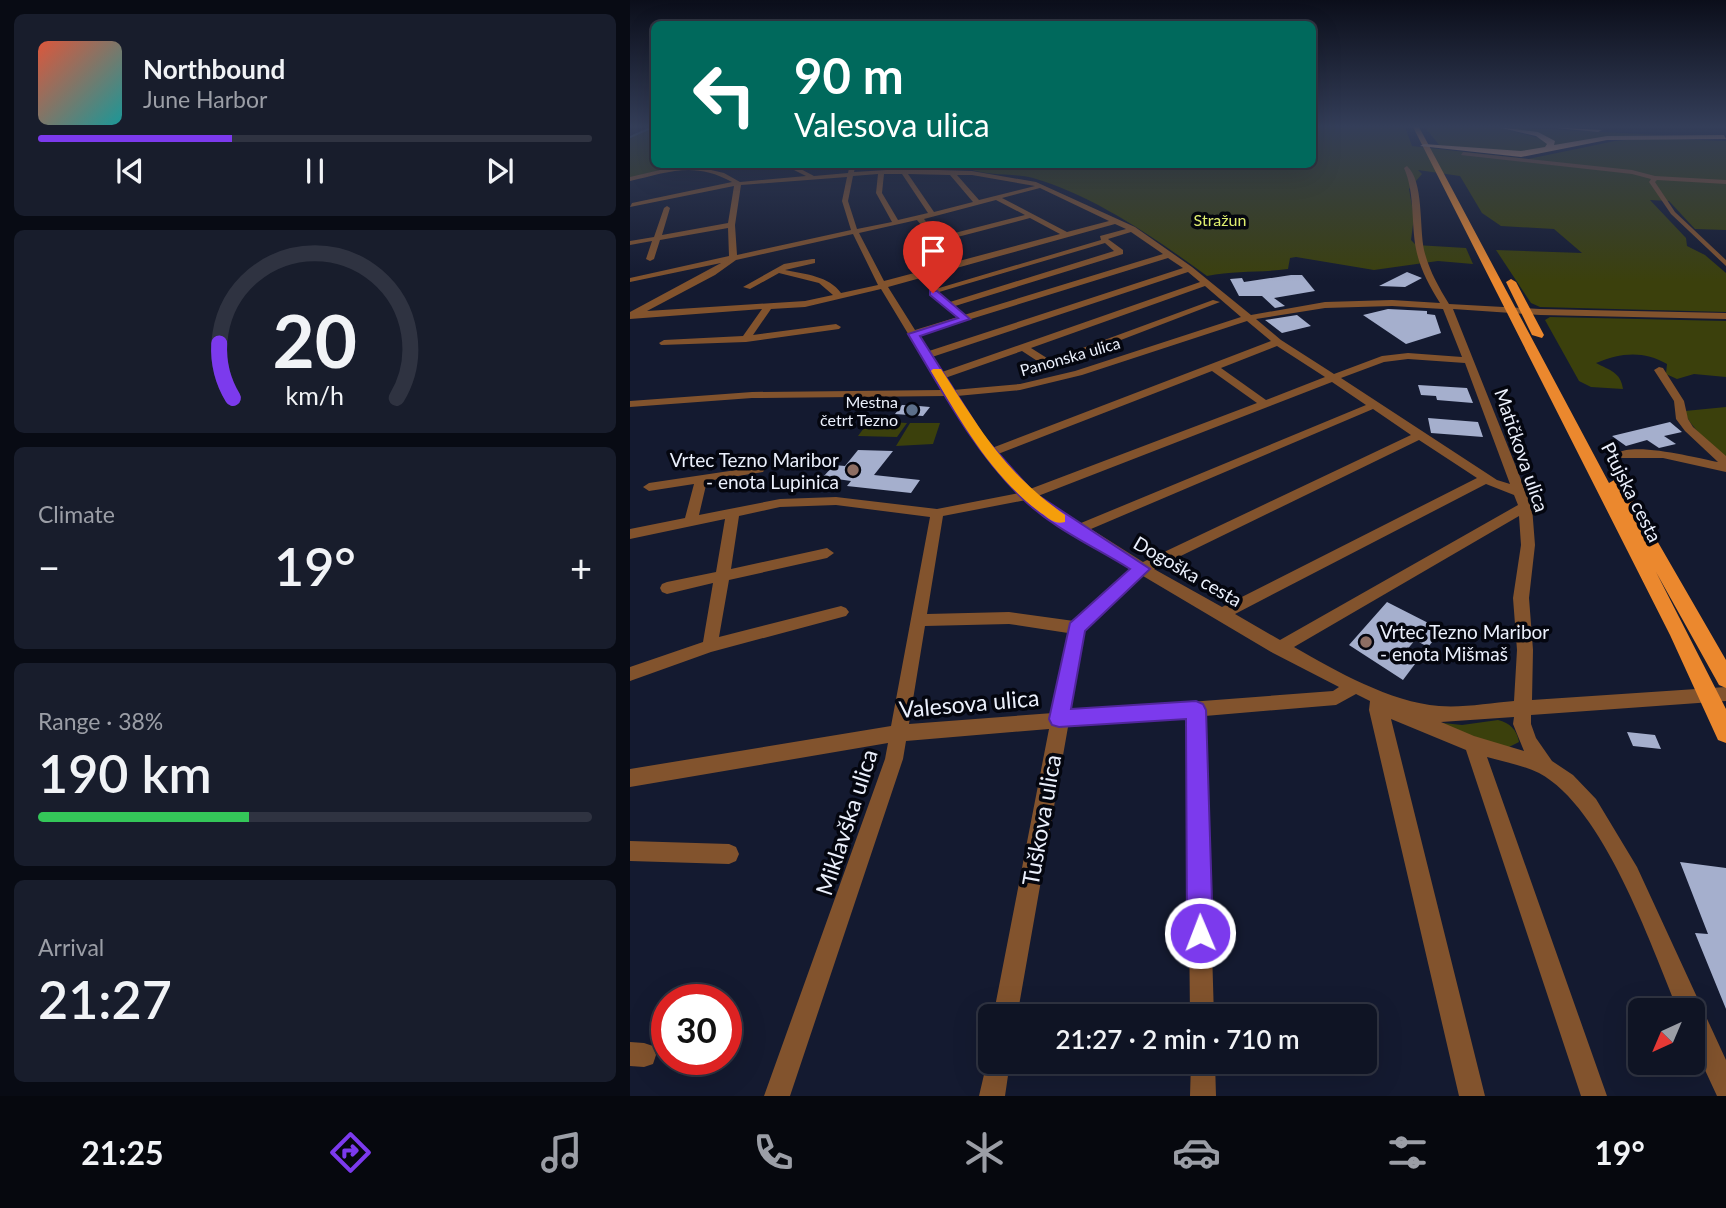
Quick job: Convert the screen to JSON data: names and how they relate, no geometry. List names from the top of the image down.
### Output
{
  "streets": {
    "main road": ["Ptujska cesta"],
    "street": [
      "Panonska ulica",
      "Matičkova ulica",
      "Dogoška cesta",
      "Valesova ulica",
      "Tuškova ulica",
      "Miklavška ulica"
    ]
  },
  "crossings": [
    ["Panonska ulica", "Matičkova ulica"],
    ["Panonska ulica", "Ptujska cesta"],
    ["Panonska ulica", "Dogoška cesta"],
    ["Matičkova ulica", "Dogoška cesta"],
    ["Ptujska cesta", "Dogoška cesta"],
    ["Dogoška cesta", "Valesova ulica"],
    ["Valesova ulica", "Tuškova ulica"],
    ["Valesova ulica", "Miklavška ulica"]
  ],
  "parks": ["Stražun"],
  "places": ["Mestna četrt Tezno", "Vrtec Tezno Maribor - enota Lupinica", "Vrtec Tezno Maribor - enota Mišmaš"],
  "north": "bottom left",
  "page": {
    "turn": ["90 m", "Valesova ulica"],
    "song": ["Northbound", "June Harbor"],
    "tile": [
      "Climate",
      ["Range · 38%", "190 km"],
      ["Arrival", "21:27"]
    ],
    "heat": ["−", "19°", "+"],
    "limit": "30",
    "trip": "21:27 · 2 min · 710 m",
    "tabs": ["21:25", "19°"],
    "gauge": ["20", "km/h"]
  }
}
